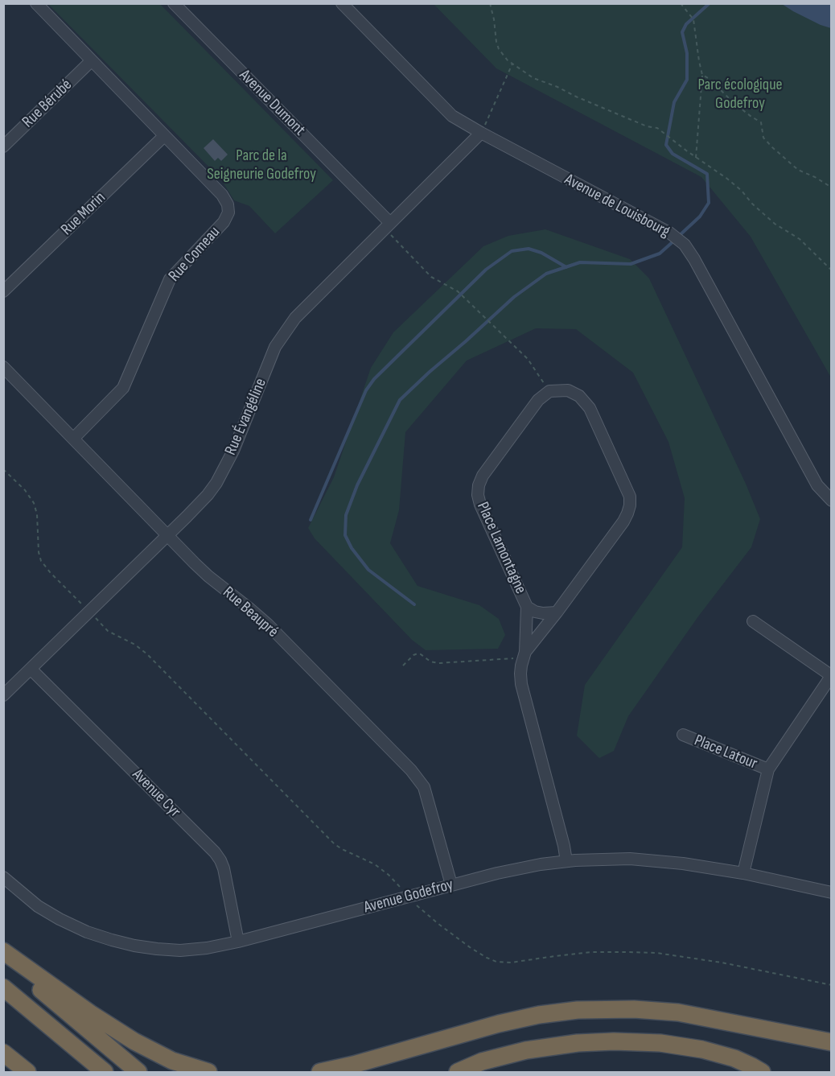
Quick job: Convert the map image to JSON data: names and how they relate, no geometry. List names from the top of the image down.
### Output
{
  "streets": {
    "street": [
      "Avenue Dumont",
      "Rue Bérubé",
      "Avenue de Louisbourg",
      "Rue Morin",
      "Rue Comeau",
      "Rue Évangéline",
      "Place Lamontagne",
      "Rue Beaupré",
      "Place Latour",
      "Avenue Cyr",
      "Avenue Godefroy"
    ]
  },
  "crossings": [
    ["Avenue Dumont", "Rue Évangéline"],
    ["Rue Bérubé", "Rue Comeau"],
    ["Avenue de Louisbourg", "Rue Évangéline"],
    ["Rue Morin", "Rue Comeau"],
    ["Rue Comeau", "Rue Beaupré"],
    ["Rue Évangéline", "Rue Beaupré"],
    ["Rue Évangéline", "Avenue Cyr"],
    ["Place Lamontagne", "Avenue Godefroy"],
    ["Rue Beaupré", "Avenue Godefroy"],
    ["Avenue Cyr", "Avenue Godefroy"]
  ],
  "parks": ["Parc écologique Godefroy", "Parc de la Seigneurie Godefroy"]
}
